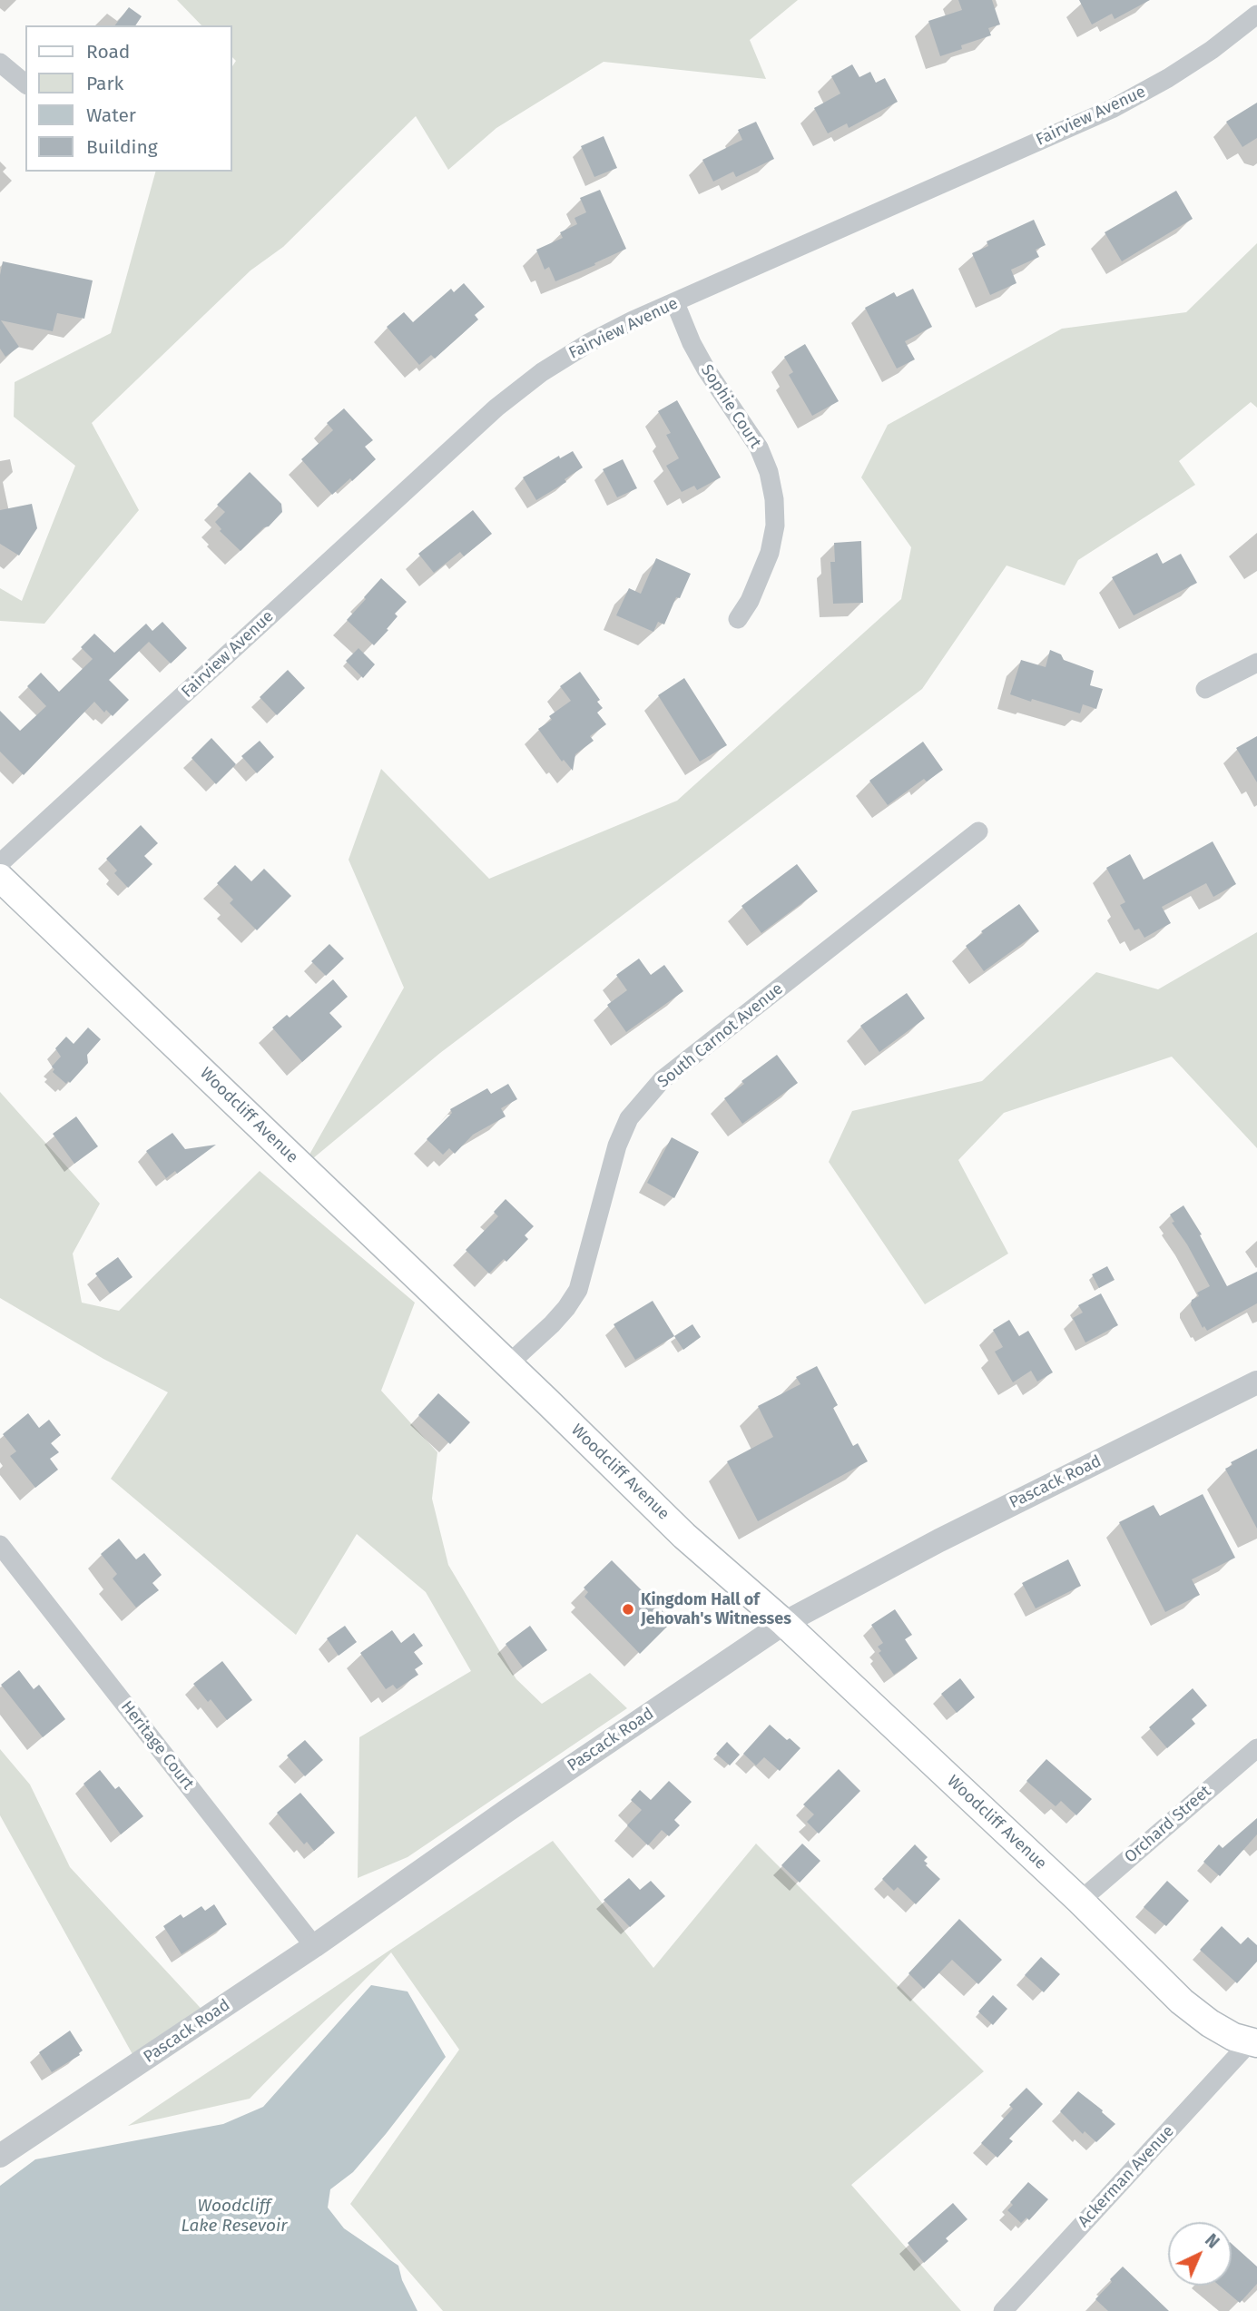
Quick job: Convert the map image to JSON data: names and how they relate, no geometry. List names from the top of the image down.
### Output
{
  "streets": {
    "main road": ["Woodcliff Avenue"],
    "street": [
      "Fairview Avenue",
      "Sophie Court",
      "South Carnot Avenue",
      "Pascack Road",
      "Heritage Court",
      "Orchard Street",
      "Ackerman Avenue"
    ]
  },
  "crossings": [
    ["Fairview Avenue", "Sophie Court"],
    ["South Carnot Avenue", "Woodcliff Avenue"],
    ["Woodcliff Avenue", "Pascack Road"],
    ["Woodcliff Avenue", "Orchard Street"],
    ["Woodcliff Avenue", "Ackerman Avenue"],
    ["Pascack Road", "Heritage Court"]
  ],
  "water": ["Woodcliff Lake Resevoir"],
  "places": ["Kingdom Hall of Jehovah's Witnesses"],
  "legend": [
    "Road",
    "Park",
    "Water",
    "Building"
  ],
  "north": "top right"
}
